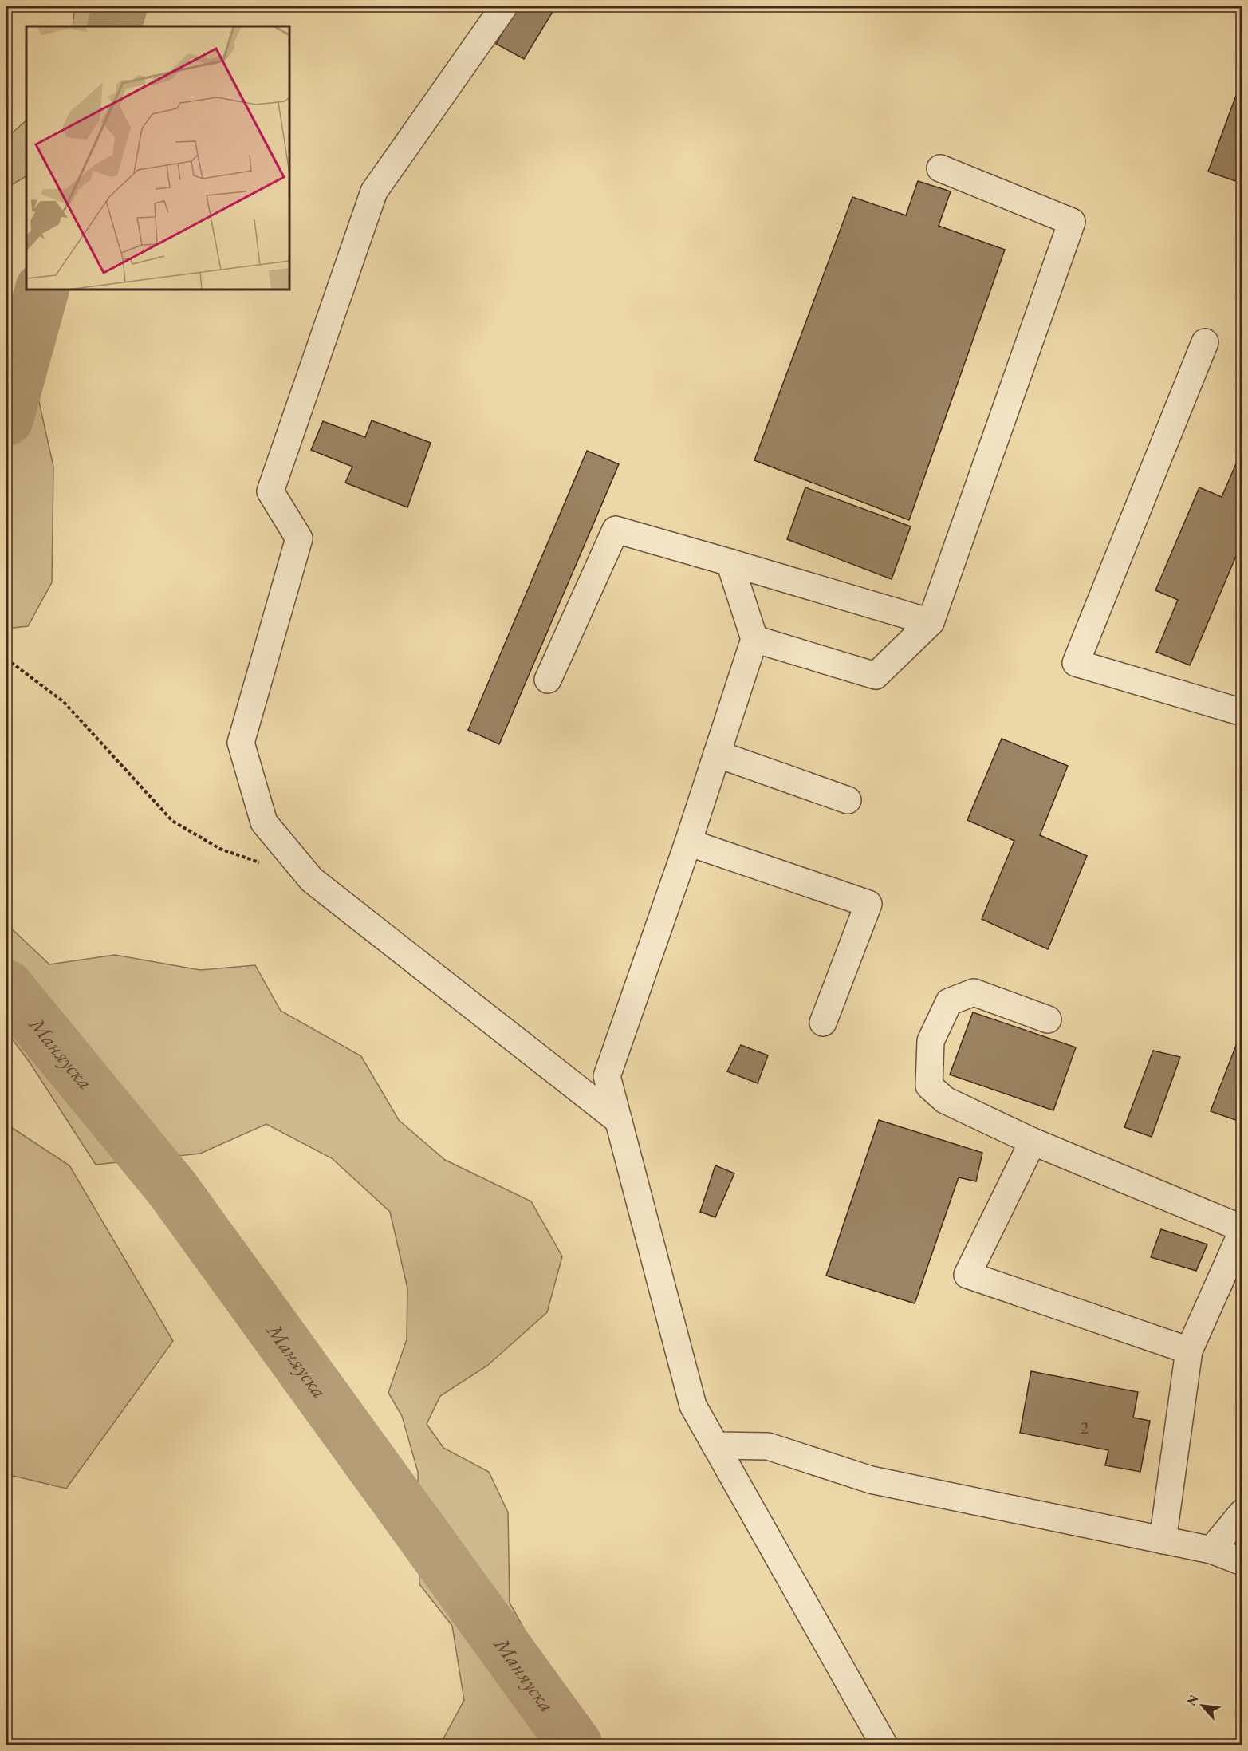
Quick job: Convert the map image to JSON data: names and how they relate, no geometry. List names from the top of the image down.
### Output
{
  "water": ["Маняуска"],
  "house_numbers": ["2"],
  "north": "top left"
}
